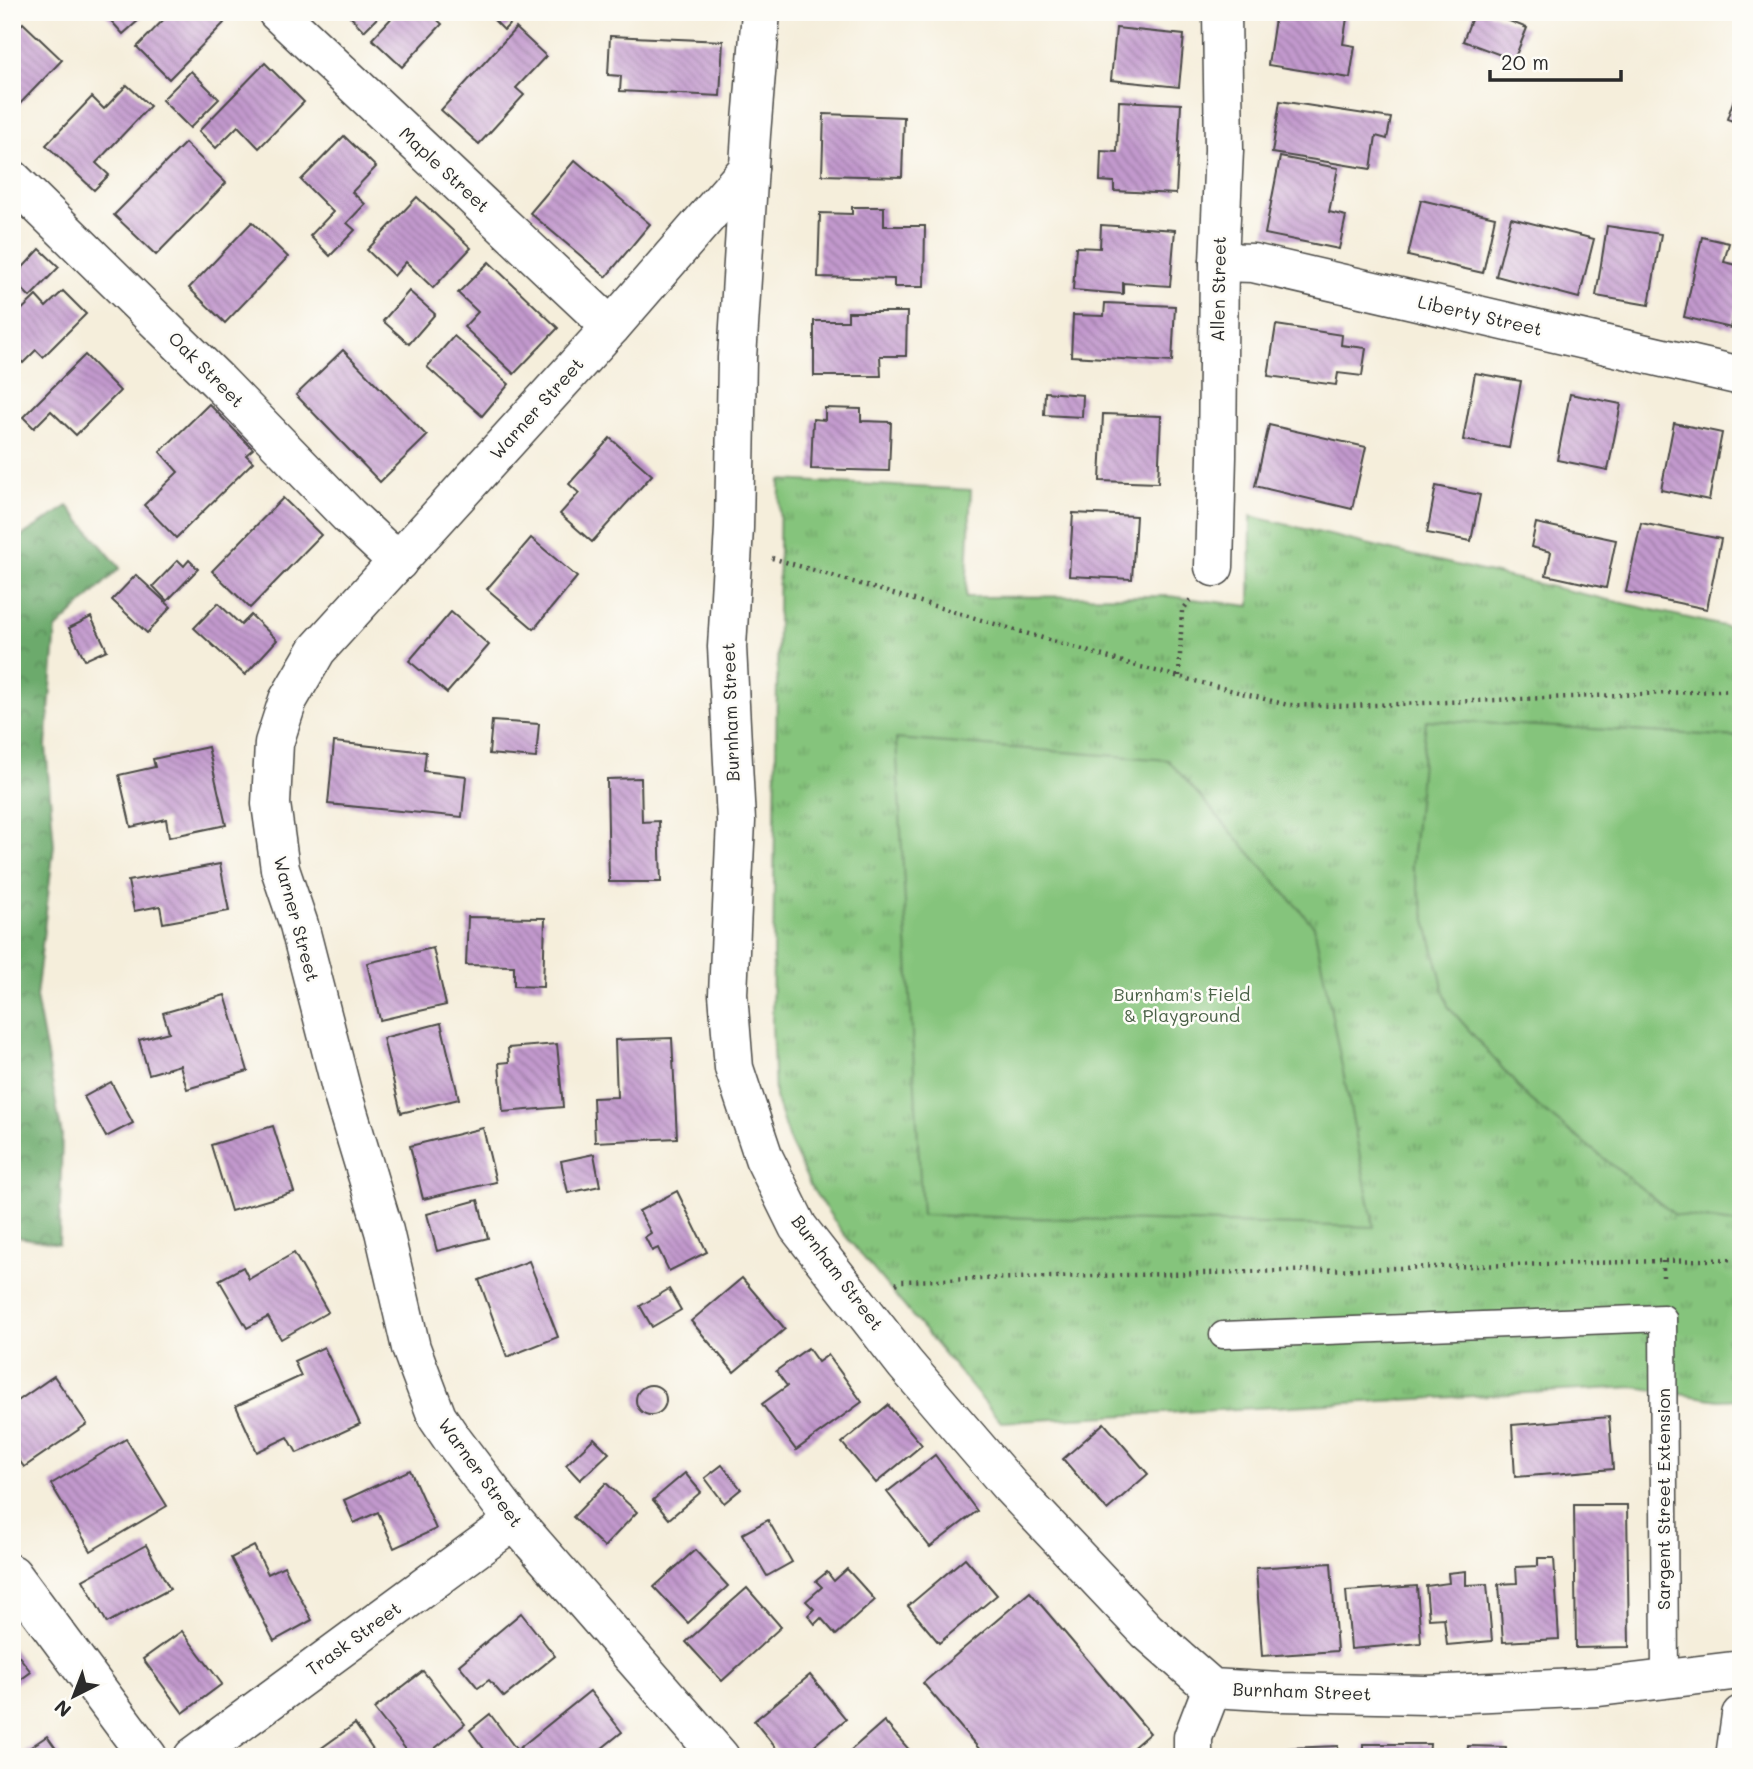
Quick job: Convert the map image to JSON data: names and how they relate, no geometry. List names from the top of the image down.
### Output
{
  "streets": {
    "street": [
      "Maple Street",
      "Allen Street",
      "Liberty Street",
      "Oak Street",
      "Warner Street",
      "Burnham Street",
      "Trask Street"
    ],
    "lane": ["Sargent Street Extension"]
  },
  "crossings": [
    ["Maple Street", "Warner Street"],
    ["Allen Street", "Liberty Street"],
    ["Oak Street", "Warner Street"],
    ["Warner Street", "Burnham Street"],
    ["Warner Street", "Trask Street"],
    ["Burnham Street", "Sargent Street Extension"]
  ],
  "parks": ["Burnham's Field & Playground"],
  "scale_bar": "20 m",
  "north": "bottom left"
}
